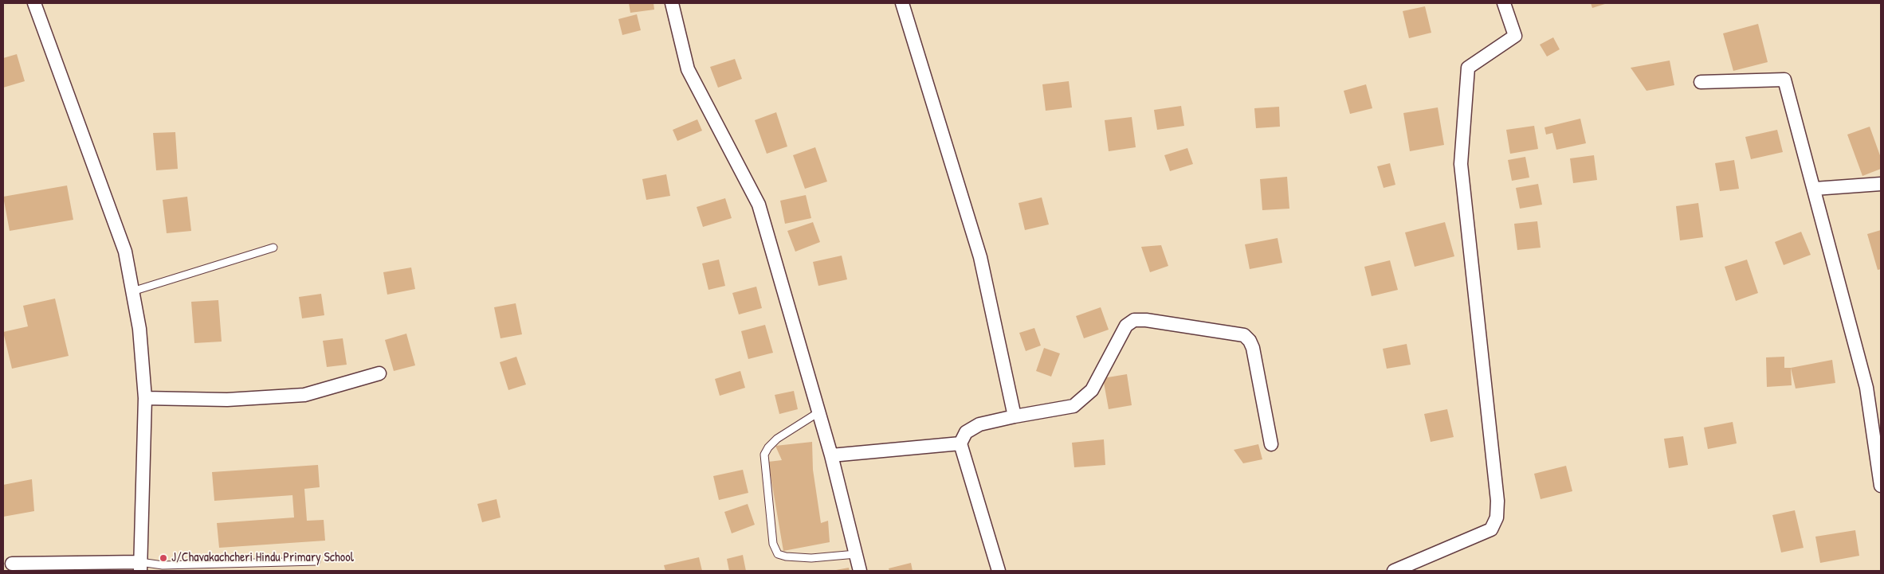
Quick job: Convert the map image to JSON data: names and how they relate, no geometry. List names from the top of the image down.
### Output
{
  "places": ["J/Chavakachcheri Hindu Primary School"]
}
